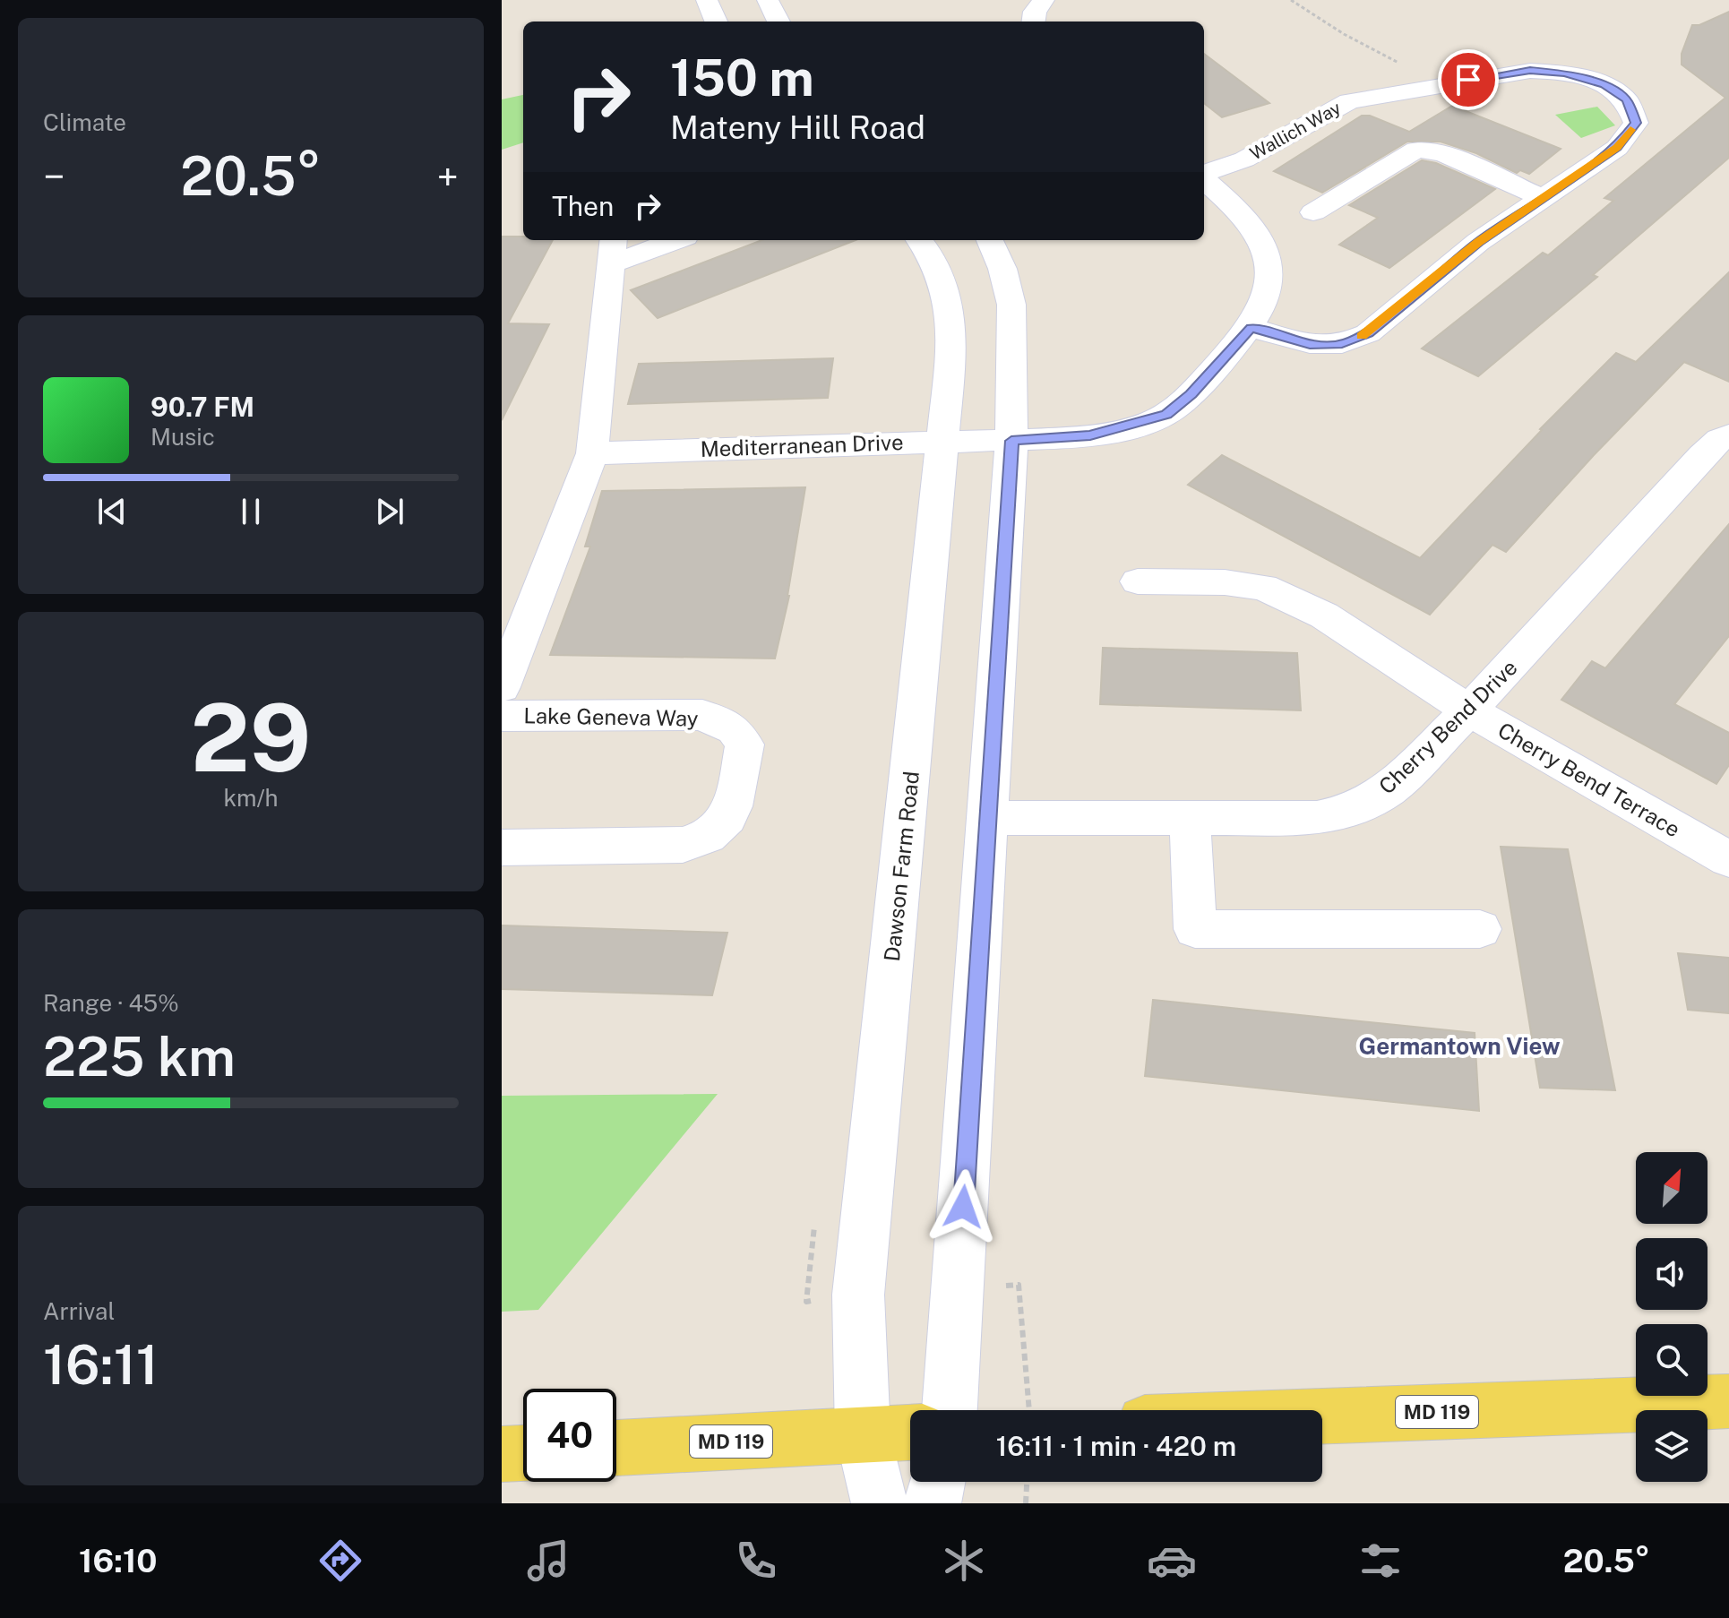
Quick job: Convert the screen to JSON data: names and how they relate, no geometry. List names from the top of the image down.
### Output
{
  "streets": {
    "main road": ["MD 119"],
    "street": [
      "Wallich Way",
      "Mediterranean Drive",
      "Lake Geneva Way",
      "Cherry Bend Drive",
      "Cherry Bend Terrace",
      "Dawson Farm Road"
    ]
  },
  "crossings": [
    ["Wallich Way", "Mediterranean Drive"],
    ["Mediterranean Drive", "Lake Geneva Way"],
    ["Mediterranean Drive", "Dawson Farm Road"],
    ["Cherry Bend Drive", "Cherry Bend Terrace"],
    ["Dawson Farm Road", "MD 119"]
  ],
  "districts": ["Germantown View"],
  "north": "top right",
  "page": {
    "tile": [
      "Climate",
      ["29", "km/h"],
      ["Range · 45%", "225 km"],
      ["Arrival", "16:11"]
    ],
    "turn": ["150 m", "Mateny Hill Road"],
    "heat": ["−", "20.5°", "+"],
    "then": "Then",
    "song": ["90.7 FM", "Music"],
    "limit": "40",
    "trip": "16:11 · 1 min · 420 m",
    "tabs": ["16:10", "20.5°"]
  }
}
